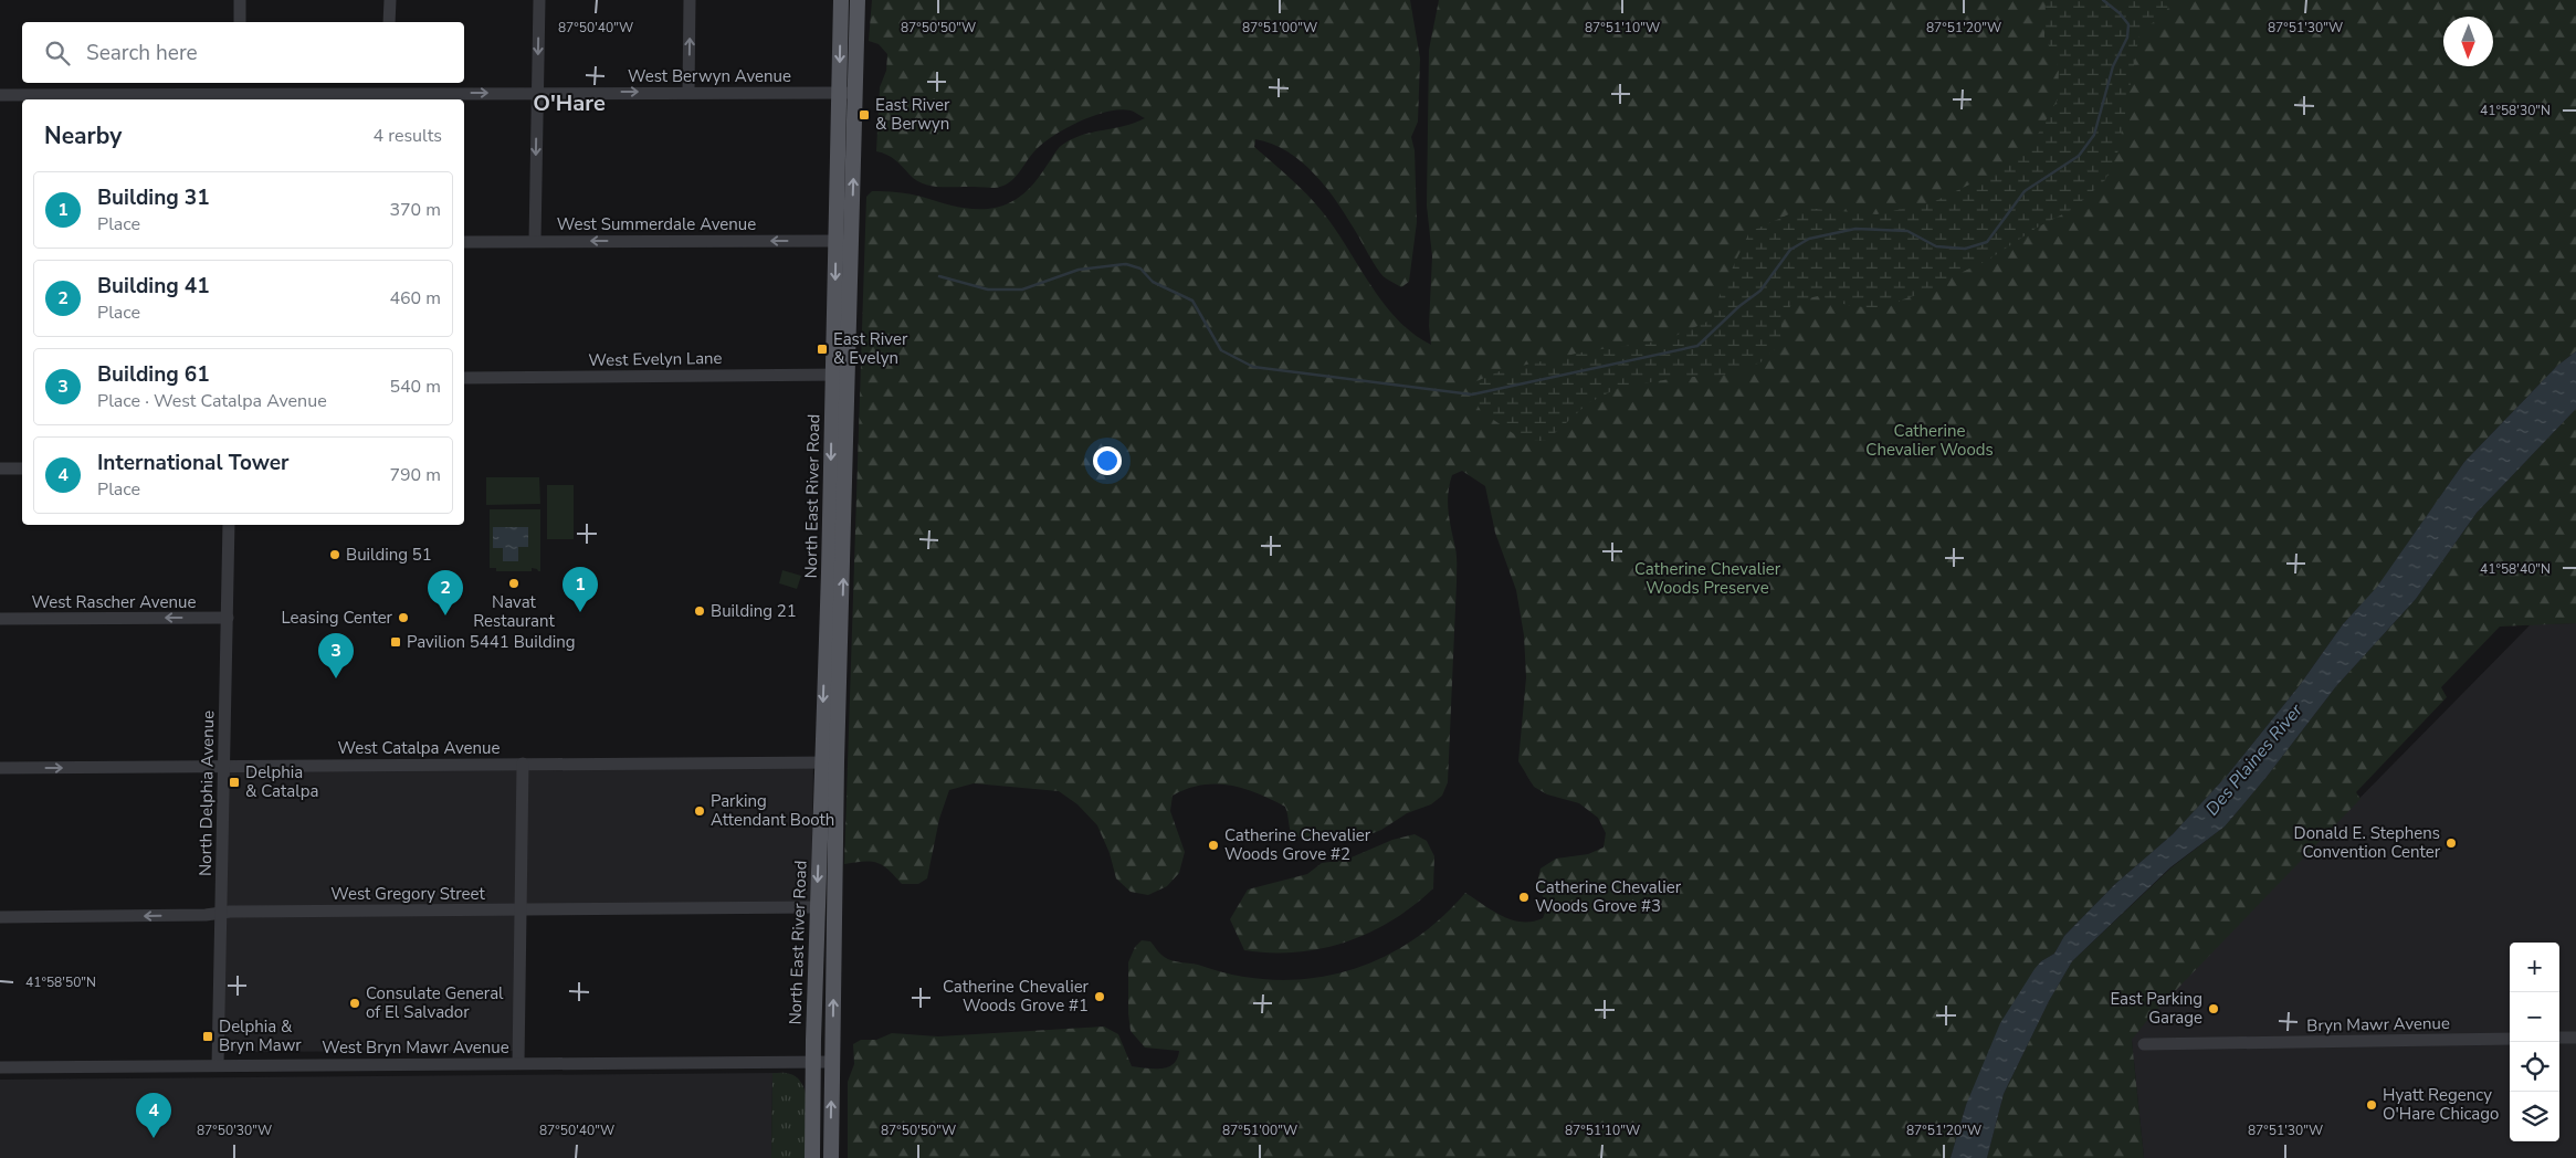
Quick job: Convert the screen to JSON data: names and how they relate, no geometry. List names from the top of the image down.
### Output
{
  "streets": {
    "main road": ["North East River Road"],
    "street": [
      "West Berwyn Avenue",
      "West Summerdale Avenue",
      "West Evelyn Lane",
      "West Rascher Avenue",
      "West Catalpa Avenue",
      "North Delphia Avenue",
      "West Gregory Street",
      "Bryn Mawr Avenue",
      "West Bryn Mawr Avenue"
    ]
  },
  "crossings": [
    ["West Berwyn Avenue", "North East River Road"],
    ["West Summerdale Avenue", "North East River Road"],
    ["West Evelyn Lane", "North East River Road"],
    ["North East River Road", "West Catalpa Avenue"],
    ["North East River Road", "West Gregory Street"],
    ["North East River Road", "West Bryn Mawr Avenue"],
    ["West Rascher Avenue", "North Delphia Avenue"],
    ["West Catalpa Avenue", "North Delphia Avenue"],
    ["North Delphia Avenue", "West Gregory Street"],
    ["North Delphia Avenue", "West Bryn Mawr Avenue"]
  ],
  "one_way": ["West Berwyn Avenue", "West Summerdale Avenue", "West Rascher Avenue"],
  "districts": ["O'Hare"],
  "water": ["Des Plaines River"],
  "parks": ["Catherine Chevalier Woods", "Catherine Chevalier Woods Preserve"],
  "places": {
    "transit": [
      "East River & Berwyn",
      "East River & Evelyn",
      "Pavilion 5441 Building",
      "Delphia & Catalpa",
      "Delphia & Bryn Mawr"
    ],
    "other": [
      "Building 51",
      "Navat Restaurant",
      "Building 21",
      "Leasing Center",
      "Parking Attendant Booth",
      "Donald E. Stephens Convention Center",
      "Catherine Chevalier Woods Grove #2",
      "Catherine Chevalier Woods Grove #3",
      "Catherine Chevalier Woods Grove #1",
      "Consulate General of El Salvador",
      "East Parking Garage",
      "Hyatt Regency O'Hare Chicago"
    ]
  },
  "north": "bottom",
  "page": {
    "search": "Search here",
    "heading": ["Nearby", "4 results"],
    "list": [
      {
        "mark": "1",
        "name": "Building 31",
        "note": "Place",
        "value": "370 m"
      },
      {
        "mark": "2",
        "name": "Building 41",
        "note": "Place",
        "value": "460 m"
      },
      {
        "mark": "3",
        "name": "Building 61",
        "note": "Place · West Catalpa Avenue",
        "value": "540 m"
      },
      {
        "mark": "4",
        "name": "International Tower",
        "note": "Place",
        "value": "790 m"
      }
    ],
    "pins": [
      "1",
      "2",
      "3",
      "4"
    ],
    "map_buttons": ["+", "−"]
  },
  "coordinates": [
    "87°51'30\"W",
    "87°50'40\"W",
    "87°50'50\"W",
    "87°51'00\"W",
    "87°51'10\"W",
    "87°51'20\"W",
    "41°58'30\"N",
    "41°58'40\"N",
    "41°58'50\"N",
    "87°50'30\"W"
  ]
}
